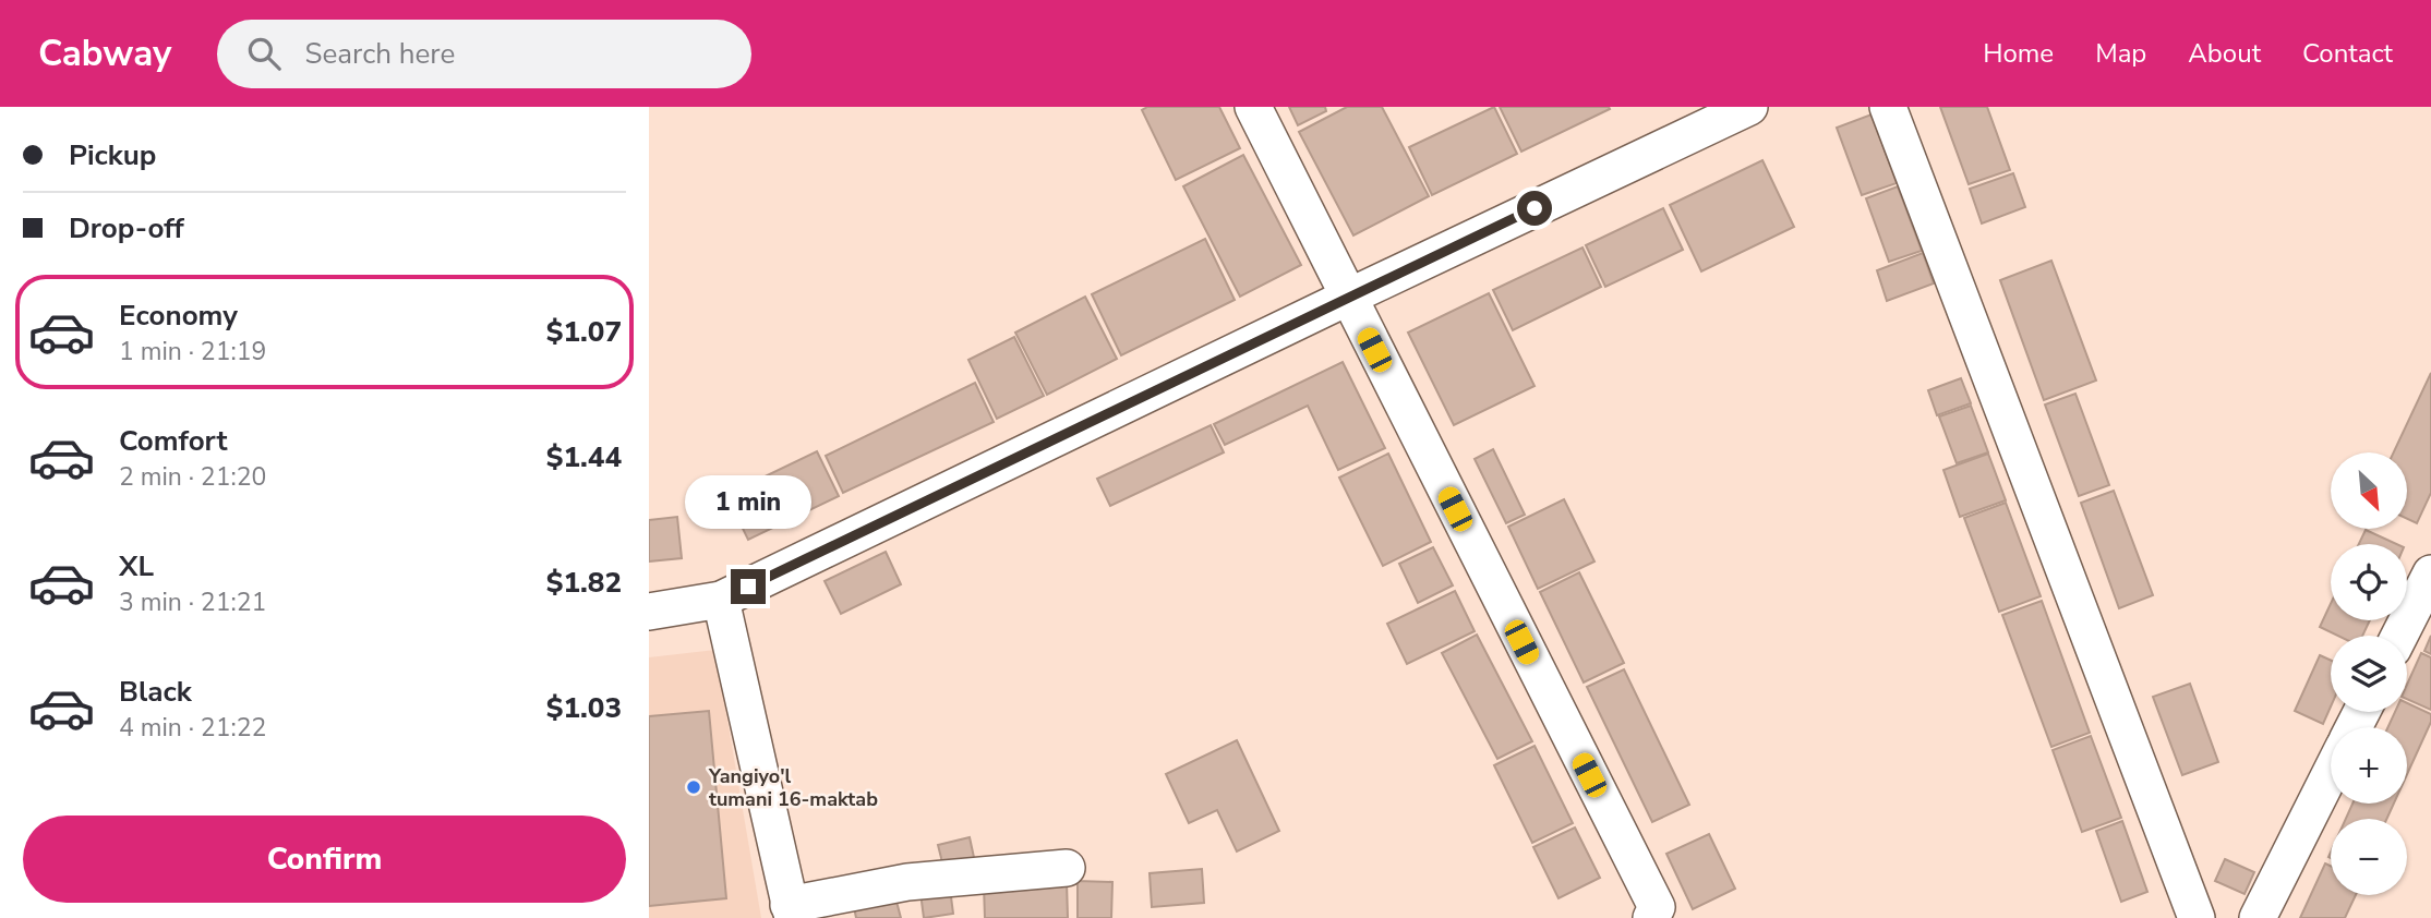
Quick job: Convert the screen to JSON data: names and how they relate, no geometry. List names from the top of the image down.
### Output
{
  "places": ["Yangiyo'l tumani 16-maktab"],
  "north": "bottom right",
  "page": {
    "header": "Cabway",
    "search": "Search here",
    "nav": [
      "Home",
      "Map",
      "About",
      "Contact"
    ],
    "banner": ["Pickup", "Drop-off"],
    "list": [
      {
        "name": "Economy",
        "note": "1 min · 21:19",
        "value": "$1.07"
      },
      {
        "name": "Comfort",
        "note": "2 min · 21:20",
        "value": "$1.44"
      },
      {
        "name": "XL",
        "note": "3 min · 21:21",
        "value": "$1.82"
      },
      {
        "name": "Black",
        "note": "4 min · 21:22",
        "value": "$1.03"
      }
    ],
    "map_buttons": ["+", "−"],
    "bubble": "1 min",
    "buttons": "Confirm"
  }
}
